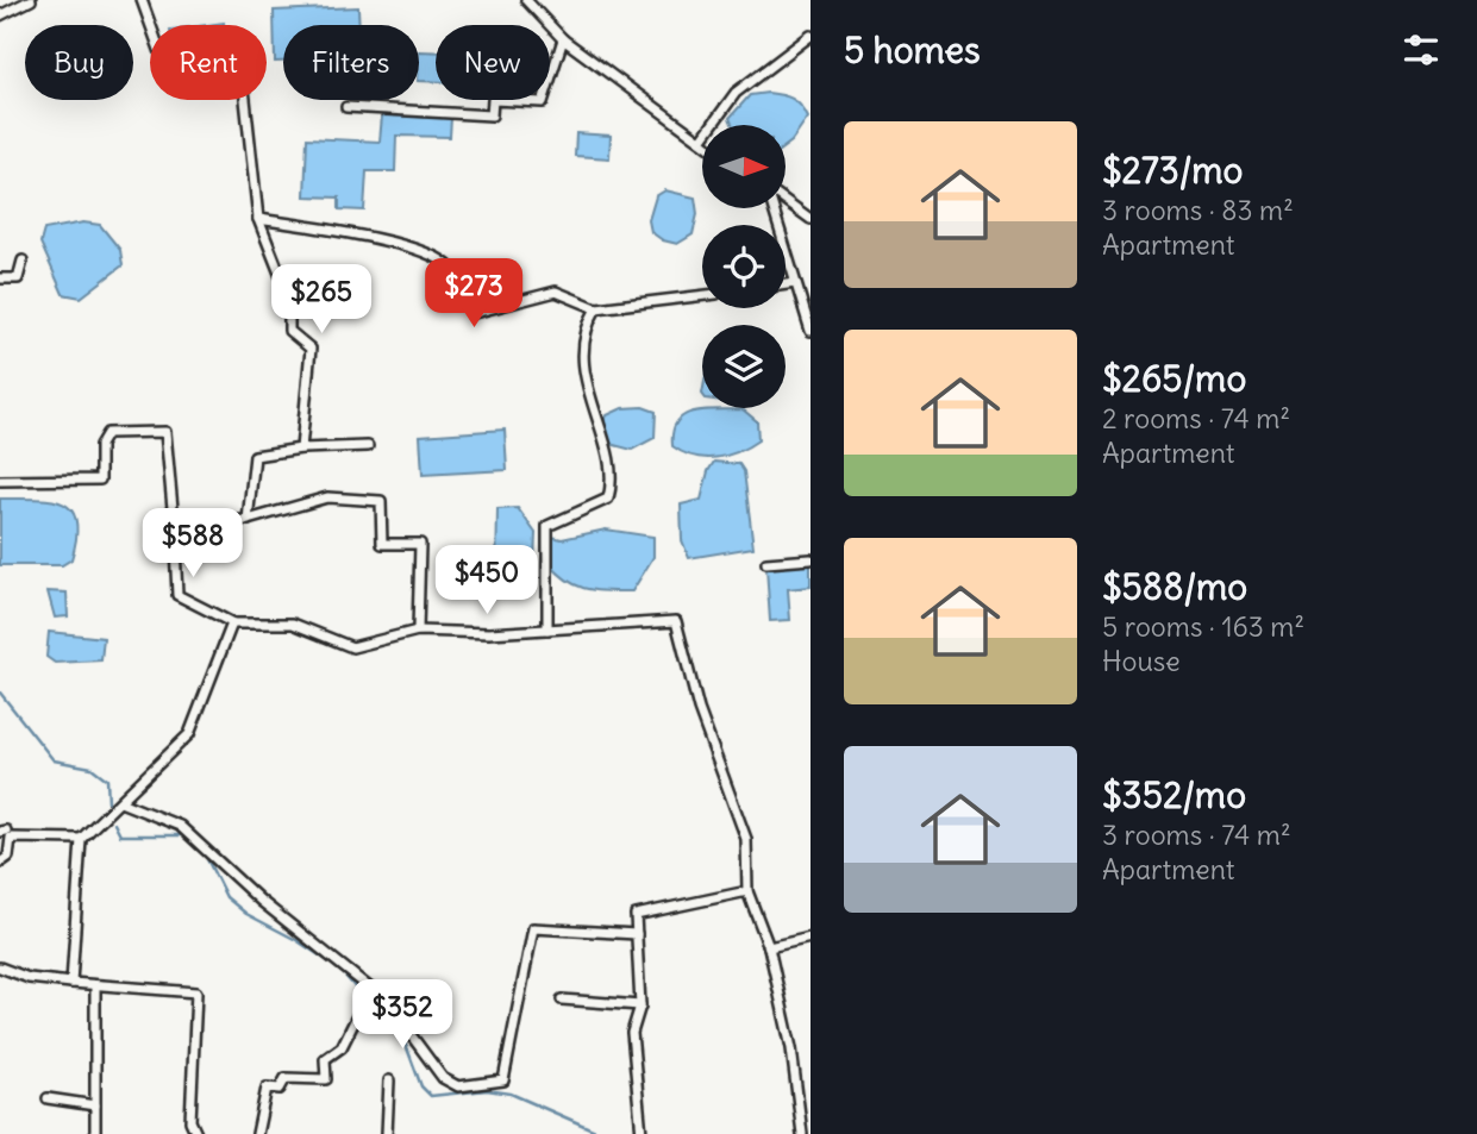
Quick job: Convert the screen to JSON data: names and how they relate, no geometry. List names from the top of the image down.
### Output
{
  "north": "right",
  "page": {
    "heading": "5 homes",
    "chip": [
      "Buy",
      "Rent",
      "Filters",
      "New"
    ],
    "list": [
      {
        "name": "$273/mo",
        "note": "3 rooms · 83 m² · Apartment"
      },
      {
        "name": "$265/mo",
        "note": "2 rooms · 74 m² · Apartment"
      },
      {
        "name": "$588/mo",
        "note": "5 rooms · 163 m² · House"
      },
      {
        "name": "$352/mo",
        "note": "3 rooms · 74 m² · Apartment"
      }
    ],
    "price": [
      "$273",
      "$265",
      "$588",
      "$450",
      "$352"
    ]
  }
}
